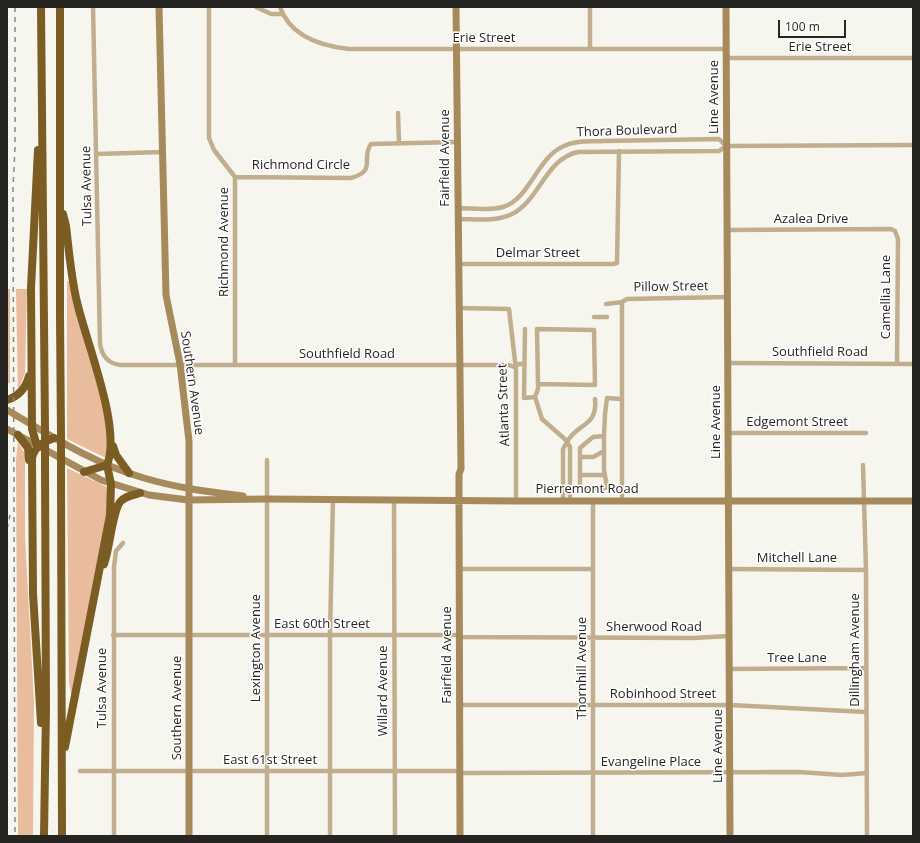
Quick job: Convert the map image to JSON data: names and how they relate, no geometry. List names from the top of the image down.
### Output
{
  "streets": {
    "main road": [
      "Line Avenue",
      "Fairfield Avenue",
      "Southern Avenue",
      "Pierremont Road"
    ],
    "street": [
      "Erie Street",
      "Thora Boulevard",
      "Richmond Circle",
      "Tulsa Avenue",
      "Azalea Drive",
      "Richmond Avenue",
      "Delmar Street",
      "Pillow Street",
      "Camellia Lane",
      "Southfield Road",
      "Atlanta Street",
      "Edgemont Street",
      "Mitchell Lane",
      "East 60th Street",
      "Sherwood Road",
      "Lexington Avenue",
      "Dillingham Avenue",
      "Tree Lane",
      "Thornhill Avenue",
      "Willard Avenue",
      "Robinhood Street",
      "East 61st Street",
      "Evangeline Place"
    ]
  },
  "crossings": [
    ["Erie Street", "Line Avenue"],
    ["Erie Street", "Fairfield Avenue"],
    ["Line Avenue", "Thora Boulevard"],
    ["Line Avenue", "Azalea Drive"],
    ["Line Avenue", "Pillow Street"],
    ["Line Avenue", "Southfield Road"],
    ["Line Avenue", "Edgemont Street"],
    ["Line Avenue", "Pierremont Road"],
    ["Line Avenue", "Mitchell Lane"],
    ["Line Avenue", "Sherwood Road"],
    ["Line Avenue", "Tree Lane"],
    ["Line Avenue", "Robinhood Street"],
    ["Line Avenue", "Evangeline Place"],
    ["Thora Boulevard", "Fairfield Avenue"],
    ["Thora Boulevard", "Delmar Street"],
    ["Fairfield Avenue", "Delmar Street"],
    ["Fairfield Avenue", "Southfield Road"],
    ["Fairfield Avenue", "Atlanta Street"],
    ["Fairfield Avenue", "Pierremont Road"],
    ["Fairfield Avenue", "East 60th Street"],
    ["Fairfield Avenue", "Sherwood Road"],
    ["Fairfield Avenue", "Robinhood Street"],
    ["Fairfield Avenue", "East 61st Street"],
    ["Fairfield Avenue", "Evangeline Place"],
    ["Richmond Circle", "Richmond Avenue"],
    ["Tulsa Avenue", "Southfield Road"],
    ["Tulsa Avenue", "East 60th Street"],
    ["Tulsa Avenue", "East 61st Street"],
    ["Azalea Drive", "Camellia Lane"],
    ["Richmond Avenue", "Southfield Road"],
    ["Camellia Lane", "Southfield Road"],
    ["Southfield Road", "Southern Avenue"],
    ["Southfield Road", "Atlanta Street"],
    ["Southern Avenue", "Pierremont Road"],
    ["Southern Avenue", "East 60th Street"],
    ["Southern Avenue", "East 61st Street"],
    ["Atlanta Street", "Pierremont Road"],
    ["Pierremont Road", "Lexington Avenue"],
    ["Pierremont Road", "Dillingham Avenue"],
    ["Pierremont Road", "Thornhill Avenue"],
    ["Pierremont Road", "Willard Avenue"],
    ["Mitchell Lane", "Dillingham Avenue"],
    ["East 60th Street", "Sherwood Road"],
    ["East 60th Street", "Lexington Avenue"],
    ["East 60th Street", "Willard Avenue"],
    ["Sherwood Road", "Thornhill Avenue"],
    ["Lexington Avenue", "East 61st Street"],
    ["Dillingham Avenue", "Tree Lane"],
    ["Dillingham Avenue", "Robinhood Street"],
    ["Dillingham Avenue", "Evangeline Place"],
    ["Thornhill Avenue", "Robinhood Street"],
    ["Thornhill Avenue", "Evangeline Place"],
    ["Willard Avenue", "East 61st Street"],
    ["East 61st Street", "Evangeline Place"]
  ],
  "scale_bar": "100 m"
}
